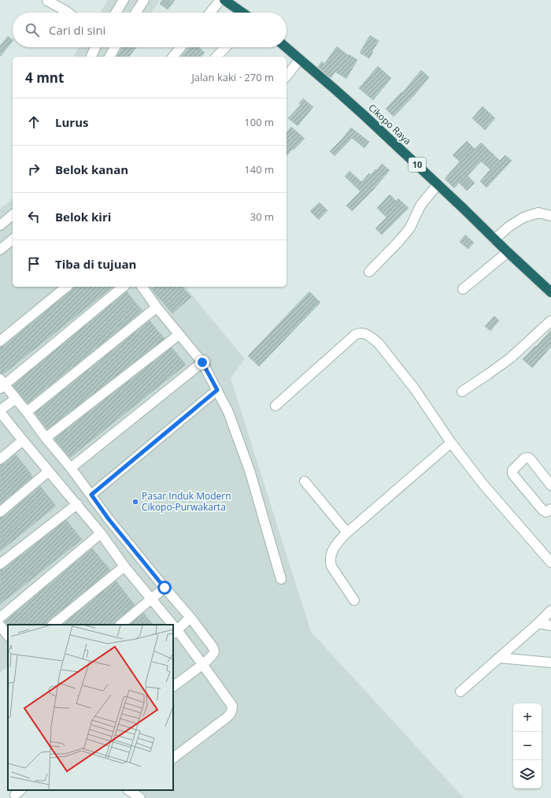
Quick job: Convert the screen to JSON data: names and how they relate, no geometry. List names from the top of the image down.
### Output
{
  "streets": {
    "highway": ["Cikopo Raya", "10"]
  },
  "places": ["Pasar Induk Modern Cikopo-Purwakarta"],
  "page": {
    "search": "Cari di sini",
    "heading": ["4 mnt", "Jalan kaki · 270 m"],
    "list": [
      ["Lurus", "100 m"],
      ["Belok kanan", "140 m"],
      ["Belok kiri", "30 m"],
      "Tiba di tujuan"
    ],
    "map_buttons": ["+", "−"]
  }
}
